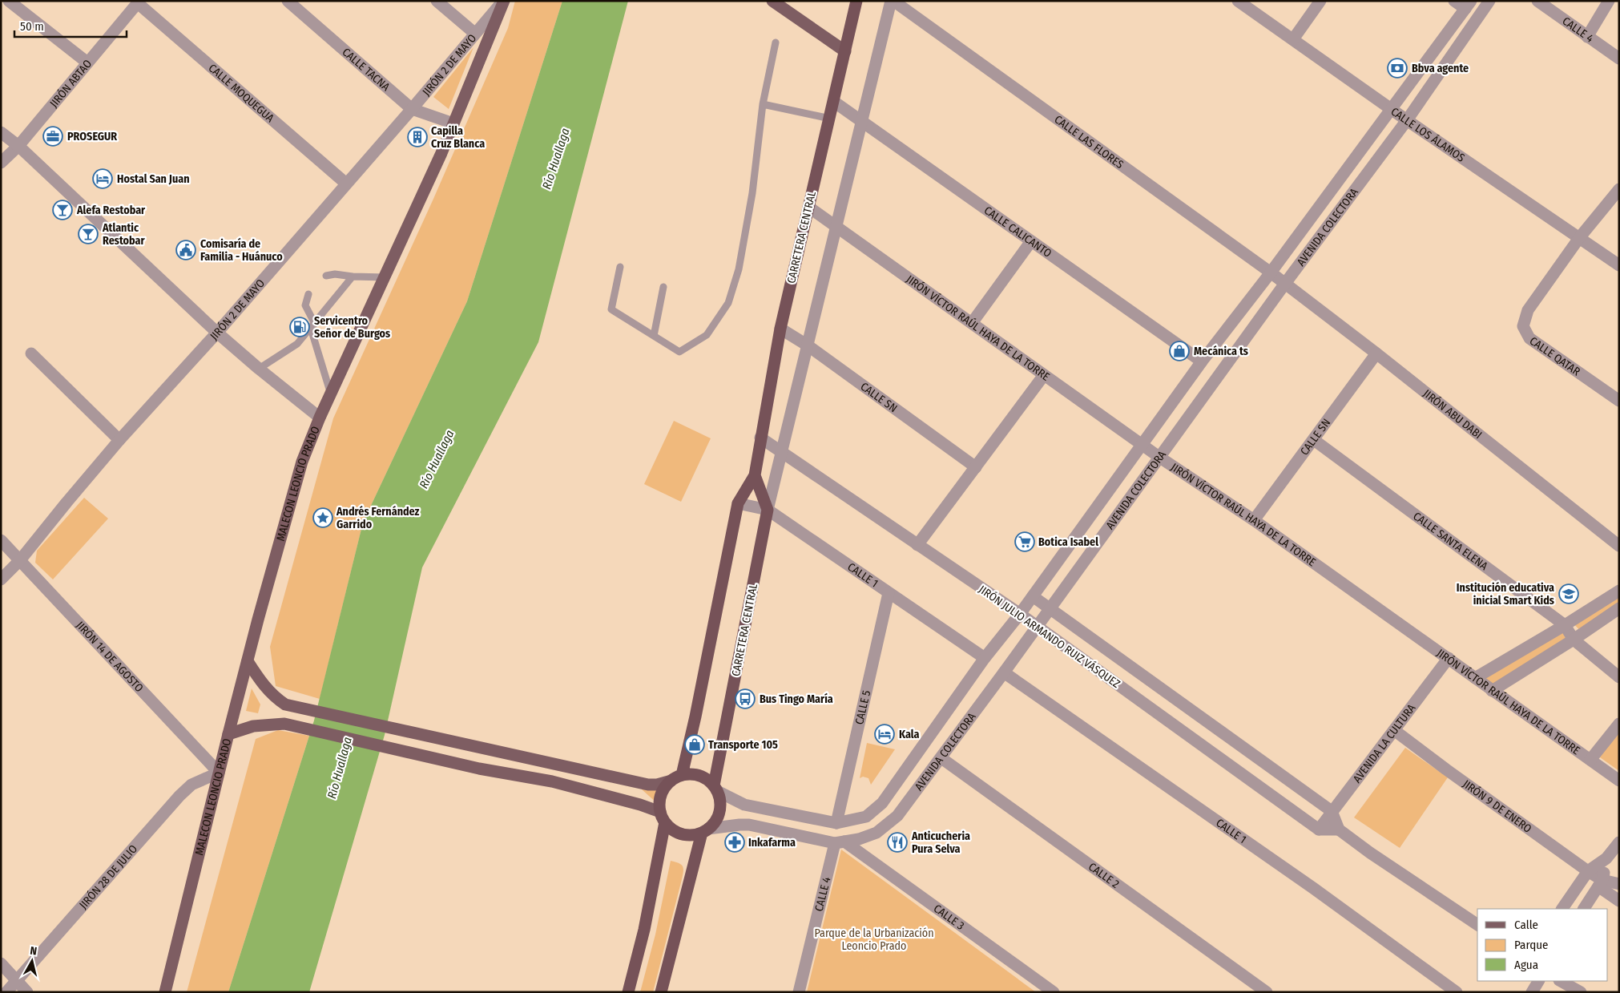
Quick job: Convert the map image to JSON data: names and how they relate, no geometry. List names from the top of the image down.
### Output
{
  "streets": {
    "highway": ["CARRETERA CENTRAL"],
    "main road": ["MALECON LEONCIO PRADO"],
    "street": [
      "CALLE 4",
      "JIRÓN 2 DE MAYO",
      "CALLE TACNA",
      "JIRÓN ABTAO",
      "CALLE MOQUEGUA",
      "CALLE LOS ÁLAMOS",
      "CALLE LAS FLORES",
      "AVENIDA COLECTORA",
      "CALLE CALICANTO",
      "JIRÓN VÍCTOR RAÚL HAYA DE LA TORRE",
      "CALLE QATAR",
      "CALLE SN",
      "JIRÓN ABU DABI",
      "CALLE SANTA ELENA",
      "CALLE 1",
      "JIRÓN JULIO ARMANDO RUIZ VÁSQUEZ",
      "JIRÓN 14 DE AGOSTO",
      "CALLE 5",
      "AVENIDA LA CULTURA",
      "JIRÓN 9 DE ENERO",
      "CALLE 2",
      "JIRÓN 28 DE JULIO",
      "CALLE 3"
    ]
  },
  "crossings": [
    ["CALLE 4", "AVENIDA COLECTORA"],
    ["CALLE 4", "CALLE 3"],
    ["JIRÓN 2 DE MAYO", "CALLE TACNA"],
    ["JIRÓN 2 DE MAYO", "CALLE MOQUEGUA"],
    ["JIRÓN 2 DE MAYO", "MALECON LEONCIO PRADO"],
    ["JIRÓN 2 DE MAYO", "JIRÓN 14 DE AGOSTO"],
    ["CALLE TACNA", "MALECON LEONCIO PRADO"],
    ["JIRÓN ABTAO", "CALLE MOQUEGUA"],
    ["CALLE LOS ÁLAMOS", "AVENIDA COLECTORA"],
    ["CALLE LOS ÁLAMOS", "CALLE QATAR"],
    ["CALLE LAS FLORES", "AVENIDA COLECTORA"],
    ["CALLE LAS FLORES", "JIRÓN ABU DABI"],
    ["AVENIDA COLECTORA", "CALLE CALICANTO"],
    ["AVENIDA COLECTORA", "CARRETERA CENTRAL"],
    ["AVENIDA COLECTORA", "JIRÓN VÍCTOR RAÚL HAYA DE LA TORRE"],
    ["AVENIDA COLECTORA", "JIRÓN ABU DABI"],
    ["AVENIDA COLECTORA", "CALLE 1"],
    ["AVENIDA COLECTORA", "JIRÓN JULIO ARMANDO RUIZ VÁSQUEZ"],
    ["AVENIDA COLECTORA", "CALLE 5"],
    ["AVENIDA COLECTORA", "CALLE 2"],
    ["AVENIDA COLECTORA", "CALLE 3"],
    ["CALLE CALICANTO", "CARRETERA CENTRAL"],
    ["CARRETERA CENTRAL", "JIRÓN VÍCTOR RAÚL HAYA DE LA TORRE"],
    ["CARRETERA CENTRAL", "CALLE SN"],
    ["CARRETERA CENTRAL", "CALLE 1"],
    ["CARRETERA CENTRAL", "JIRÓN JULIO ARMANDO RUIZ VÁSQUEZ"],
    ["JIRÓN VÍCTOR RAÚL HAYA DE LA TORRE", "CALLE SN"],
    ["JIRÓN VÍCTOR RAÚL HAYA DE LA TORRE", "AVENIDA LA CULTURA"],
    ["CALLE SN", "JIRÓN ABU DABI"],
    ["CALLE SN", "CALLE SANTA ELENA"],
    ["MALECON LEONCIO PRADO", "JIRÓN 14 DE AGOSTO"],
    ["MALECON LEONCIO PRADO", "JIRÓN 28 DE JULIO"],
    ["CALLE 1", "CALLE 5"],
    ["JIRÓN JULIO ARMANDO RUIZ VÁSQUEZ", "AVENIDA LA CULTURA"],
    ["JIRÓN 14 DE AGOSTO", "JIRÓN 28 DE JULIO"],
    ["AVENIDA LA CULTURA", "JIRÓN 9 DE ENERO"]
  ],
  "water": ["Río Huallaga"],
  "parks": ["Parque de la Urbanización Leoncio Prado"],
  "places": {
    "bank": ["Bbva agente"],
    "office": ["PROSEGUR"],
    "building": ["Capilla Cruz Blanca"],
    "hotel": ["Hostal San Juan", "Kala"],
    "bar": ["Alefa Restobar", "Atlantic Restobar"],
    "public building": ["Comisaría de Familia - Huánuco"],
    "fuel station": ["Servicentro Señor de Burgos"],
    "shop": ["Mecánica ts", "Transporte 105"],
    "place": ["Andrés Fernández Garrido"],
    "supermarket": ["Botica Isabel"],
    "school or university": ["Institución educativa inicial Smart Kids"],
    "bus stop": ["Bus Tingo María"],
    "pharmacy": ["Inkafarma"],
    "restaurant": ["Anticucheria Pura Selva"]
  },
  "legend": ["Calle", "Parque", "Agua"],
  "scale_bar": "50 m",
  "north": "top"
}
